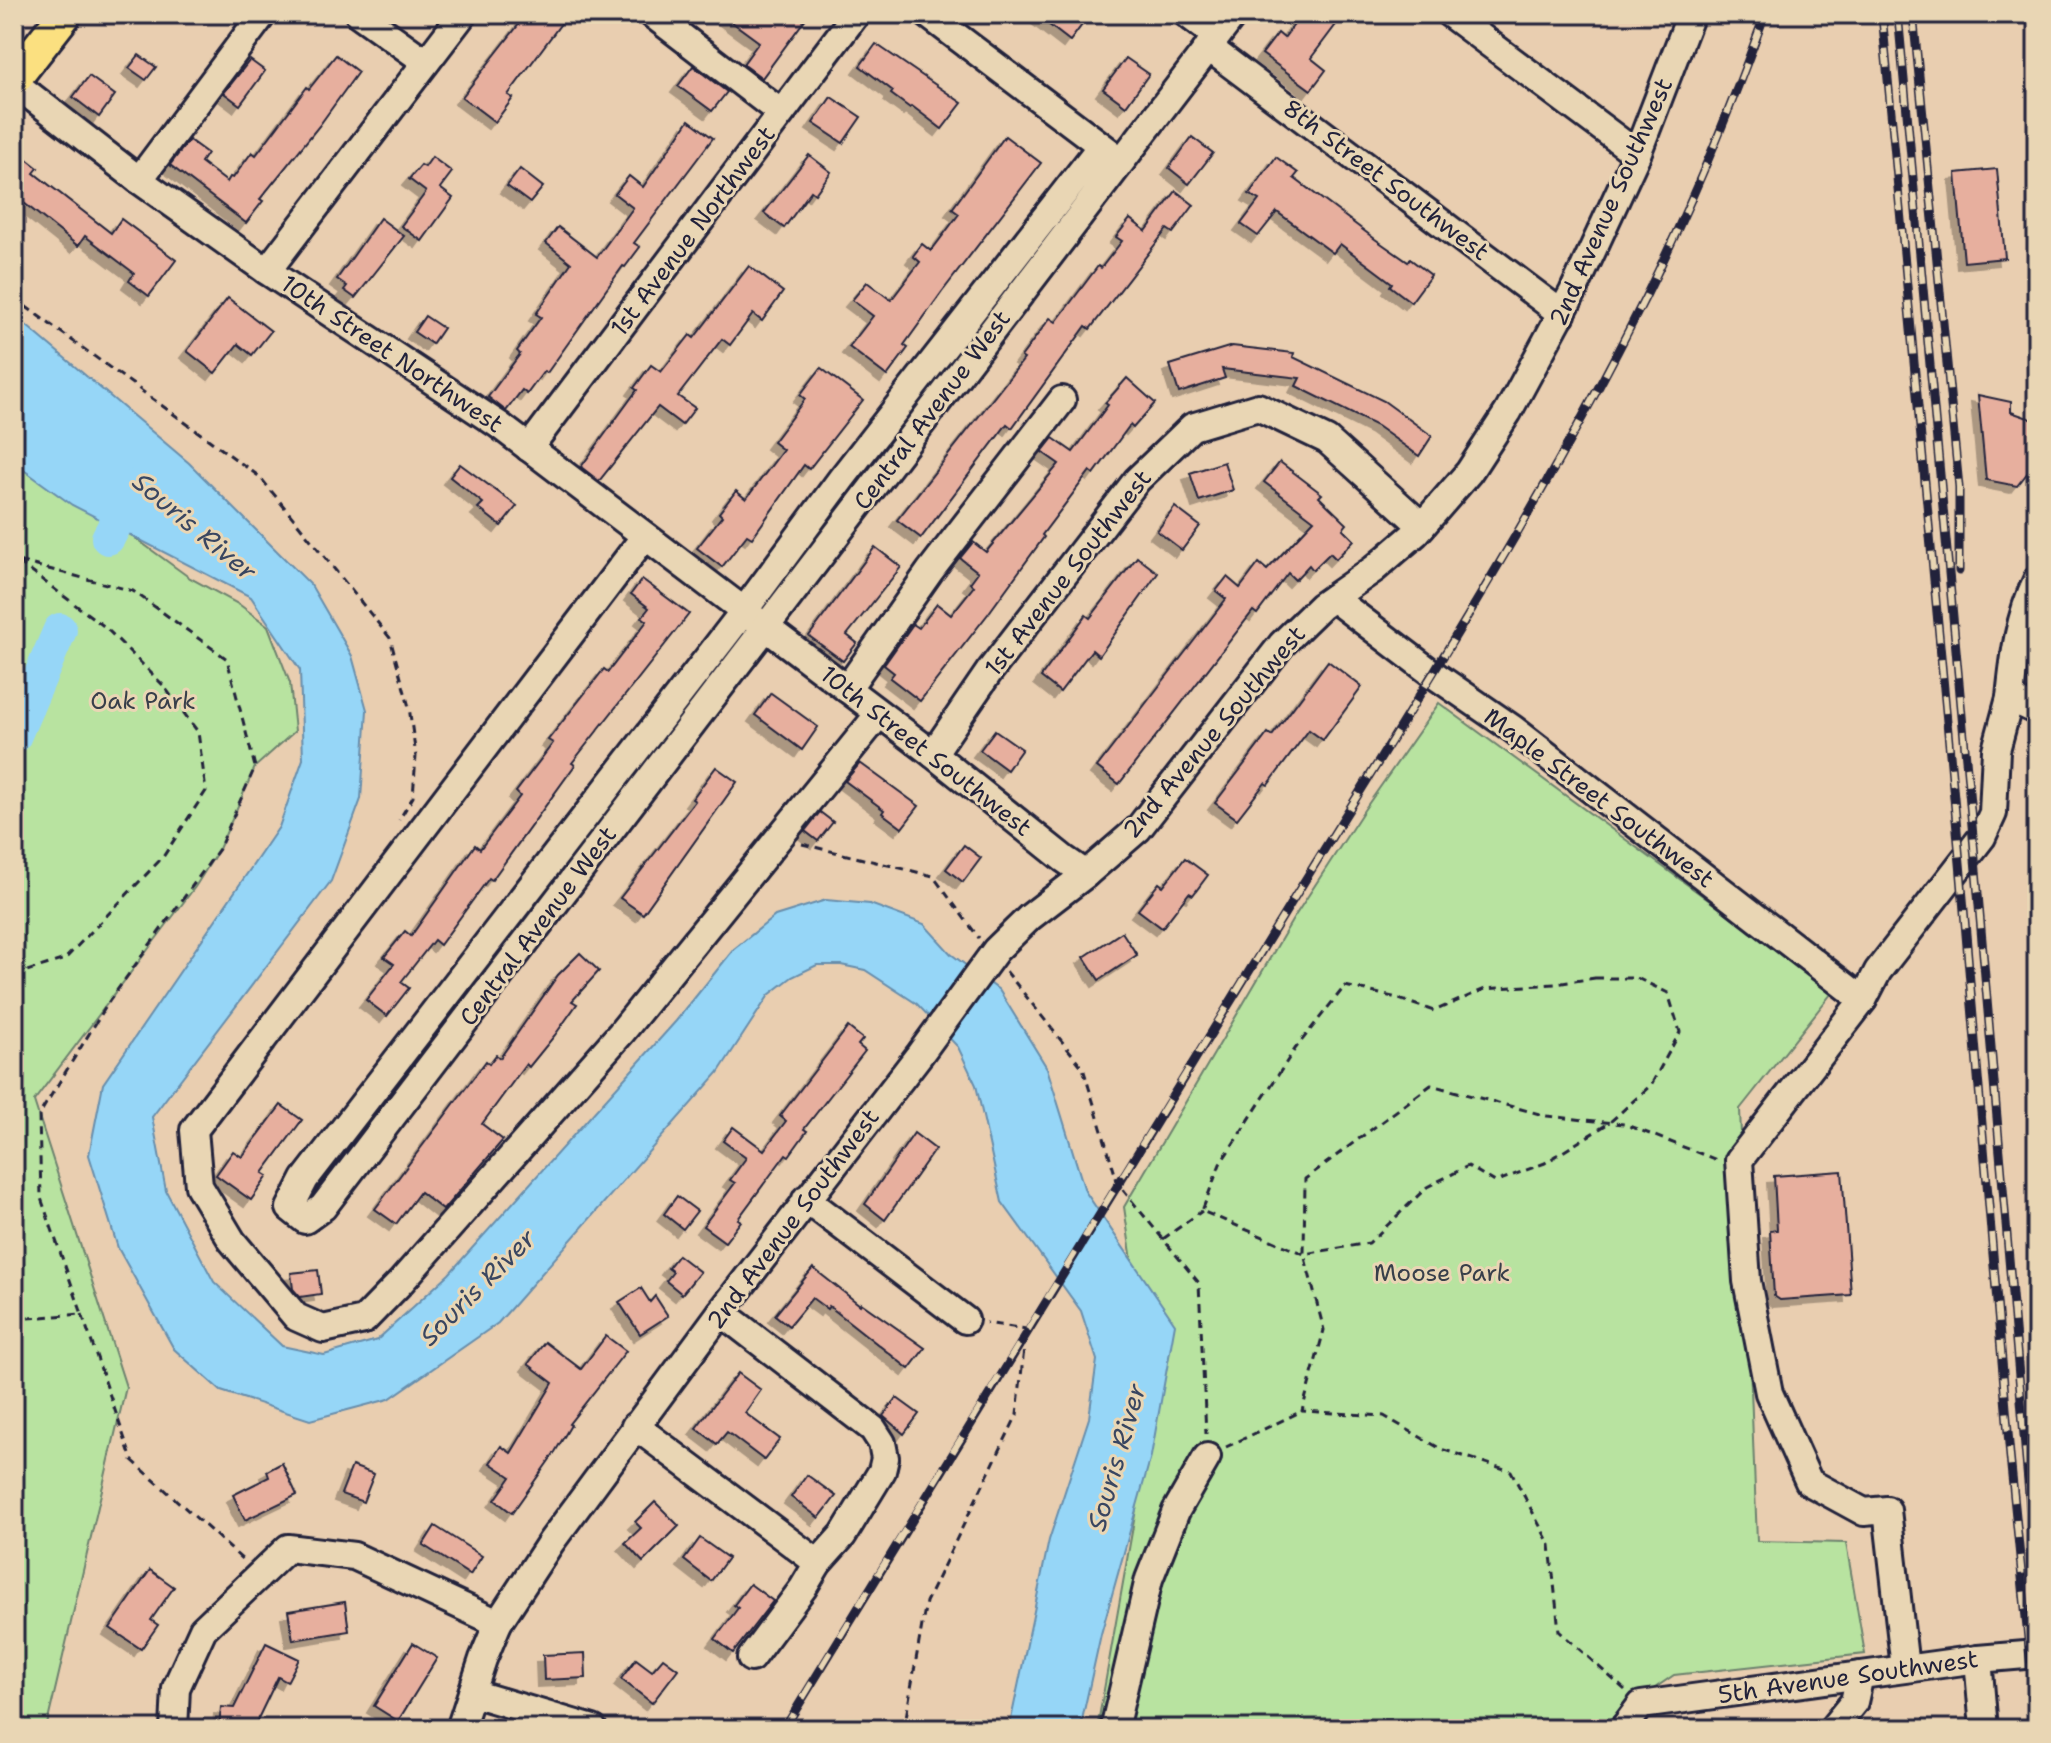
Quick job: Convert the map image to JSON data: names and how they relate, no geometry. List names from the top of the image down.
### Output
{
  "streets": {
    "street": [
      "8th Street Southwest",
      "2nd Avenue Southwest",
      "1st Avenue Northwest",
      "10th Street Northwest",
      "Central Avenue West",
      "1st Avenue Southwest",
      "10th Street Southwest",
      "Maple Street Southwest",
      "5th Avenue Southwest"
    ]
  },
  "crossings": [
    ["8th Street Southwest", "2nd Avenue Southwest"],
    ["8th Street Southwest", "Central Avenue West"],
    ["2nd Avenue Southwest", "1st Avenue Southwest"],
    ["2nd Avenue Southwest", "10th Street Southwest"],
    ["2nd Avenue Southwest", "Maple Street Southwest"],
    ["1st Avenue Northwest", "10th Street Northwest"],
    ["10th Street Northwest", "Central Avenue West"],
    ["10th Street Northwest", "10th Street Southwest"],
    ["Central Avenue West", "10th Street Southwest"],
    ["1st Avenue Southwest", "10th Street Southwest"]
  ],
  "water": ["Souris River"],
  "parks": ["Oak Park", "Moose Park"]
}
